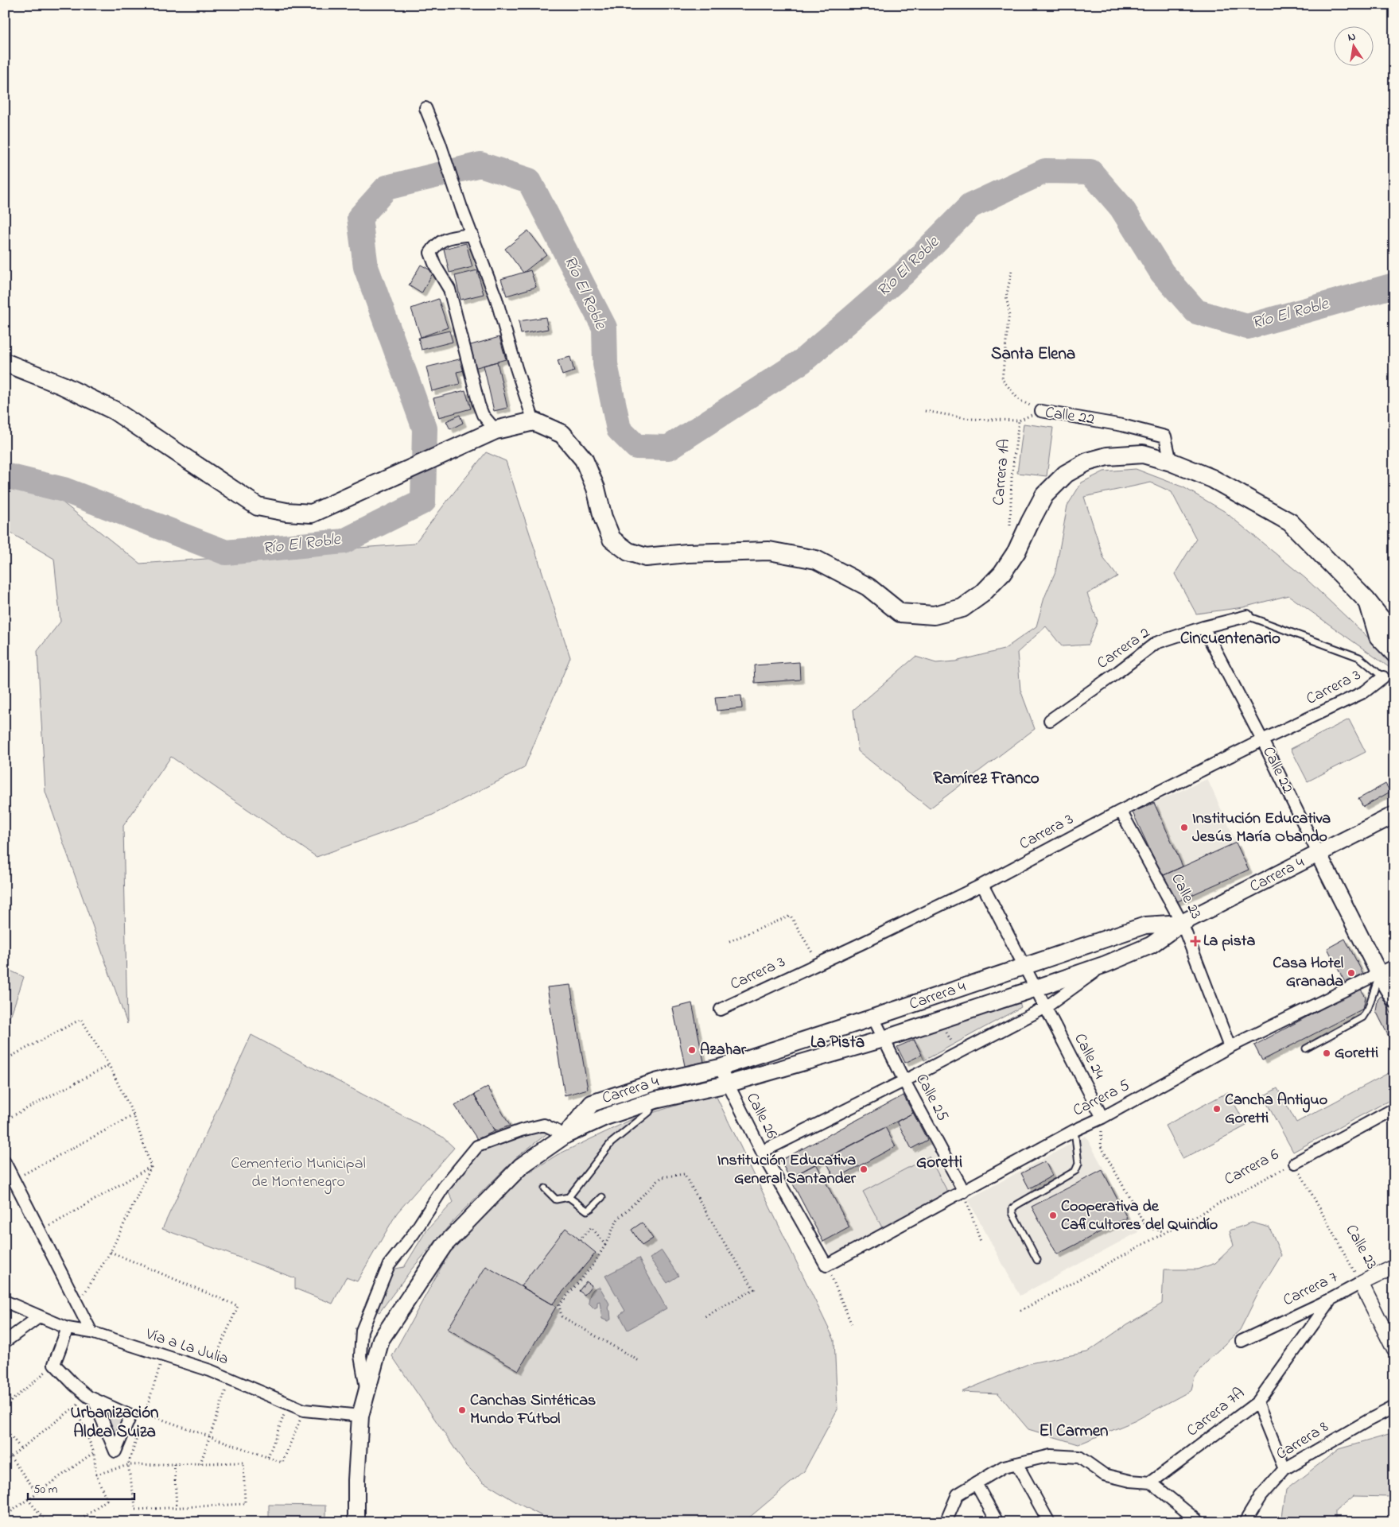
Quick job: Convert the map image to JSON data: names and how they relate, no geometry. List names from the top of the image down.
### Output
{
  "streets": {
    "main road": ["Calle 22", "Carrera 4"],
    "street": [
      "Carrera 2",
      "Carrera 3",
      "Calle 23",
      "Calle 24",
      "Calle 25",
      "Carrera 5",
      "Calle 26",
      "Carrera 6",
      "Carrera 7",
      "Vía a La Julia",
      "Carrera 7A",
      "Carrera 8"
    ],
    "path": ["Carrera 1A"]
  },
  "crossings": [
    ["Calle 22", "Carrera 1A"],
    ["Calle 22", "Carrera 2"],
    ["Calle 22", "Carrera 3"],
    ["Calle 22", "Carrera 4"],
    ["Calle 22", "Carrera 5"],
    ["Carrera 3", "Calle 23"],
    ["Carrera 3", "Calle 24"],
    ["Carrera 4", "Calle 23"],
    ["Carrera 4", "Calle 24"],
    ["Carrera 4", "Calle 25"],
    ["Carrera 4", "Calle 26"],
    ["Calle 23", "Carrera 5"],
    ["Calle 23", "Carrera 6"],
    ["Calle 23", "Carrera 7"],
    ["Calle 24", "Carrera 5"],
    ["Calle 25", "Carrera 5"],
    ["Carrera 5", "Calle 26"],
    ["Carrera 7", "Carrera 7A"]
  ],
  "districts": [
    "Santa Elena",
    "Cincuentenario",
    "Ramírez Franco",
    "La Pista",
    "Goretti",
    "Urbanización Aldea Suiza",
    "El Carmen"
  ],
  "water": ["Río El Roble"],
  "parks": ["Cementerio Municipal de Montenegro"],
  "places": {
    "other": [
      "Institución Educativa Jesús María Obando",
      "Casa Hotel Granada",
      "Azahar",
      "Goretti",
      "Cancha Antiguo Goretti",
      "Institución Educativa General Santander",
      "Cooperativa de Caficultores del Quindío",
      "Canchas Sintéticas Mundo Fútbol"
    ],
    "health": ["La pista"]
  },
  "scale_bar": "50 m",
  "north": "top"
}
